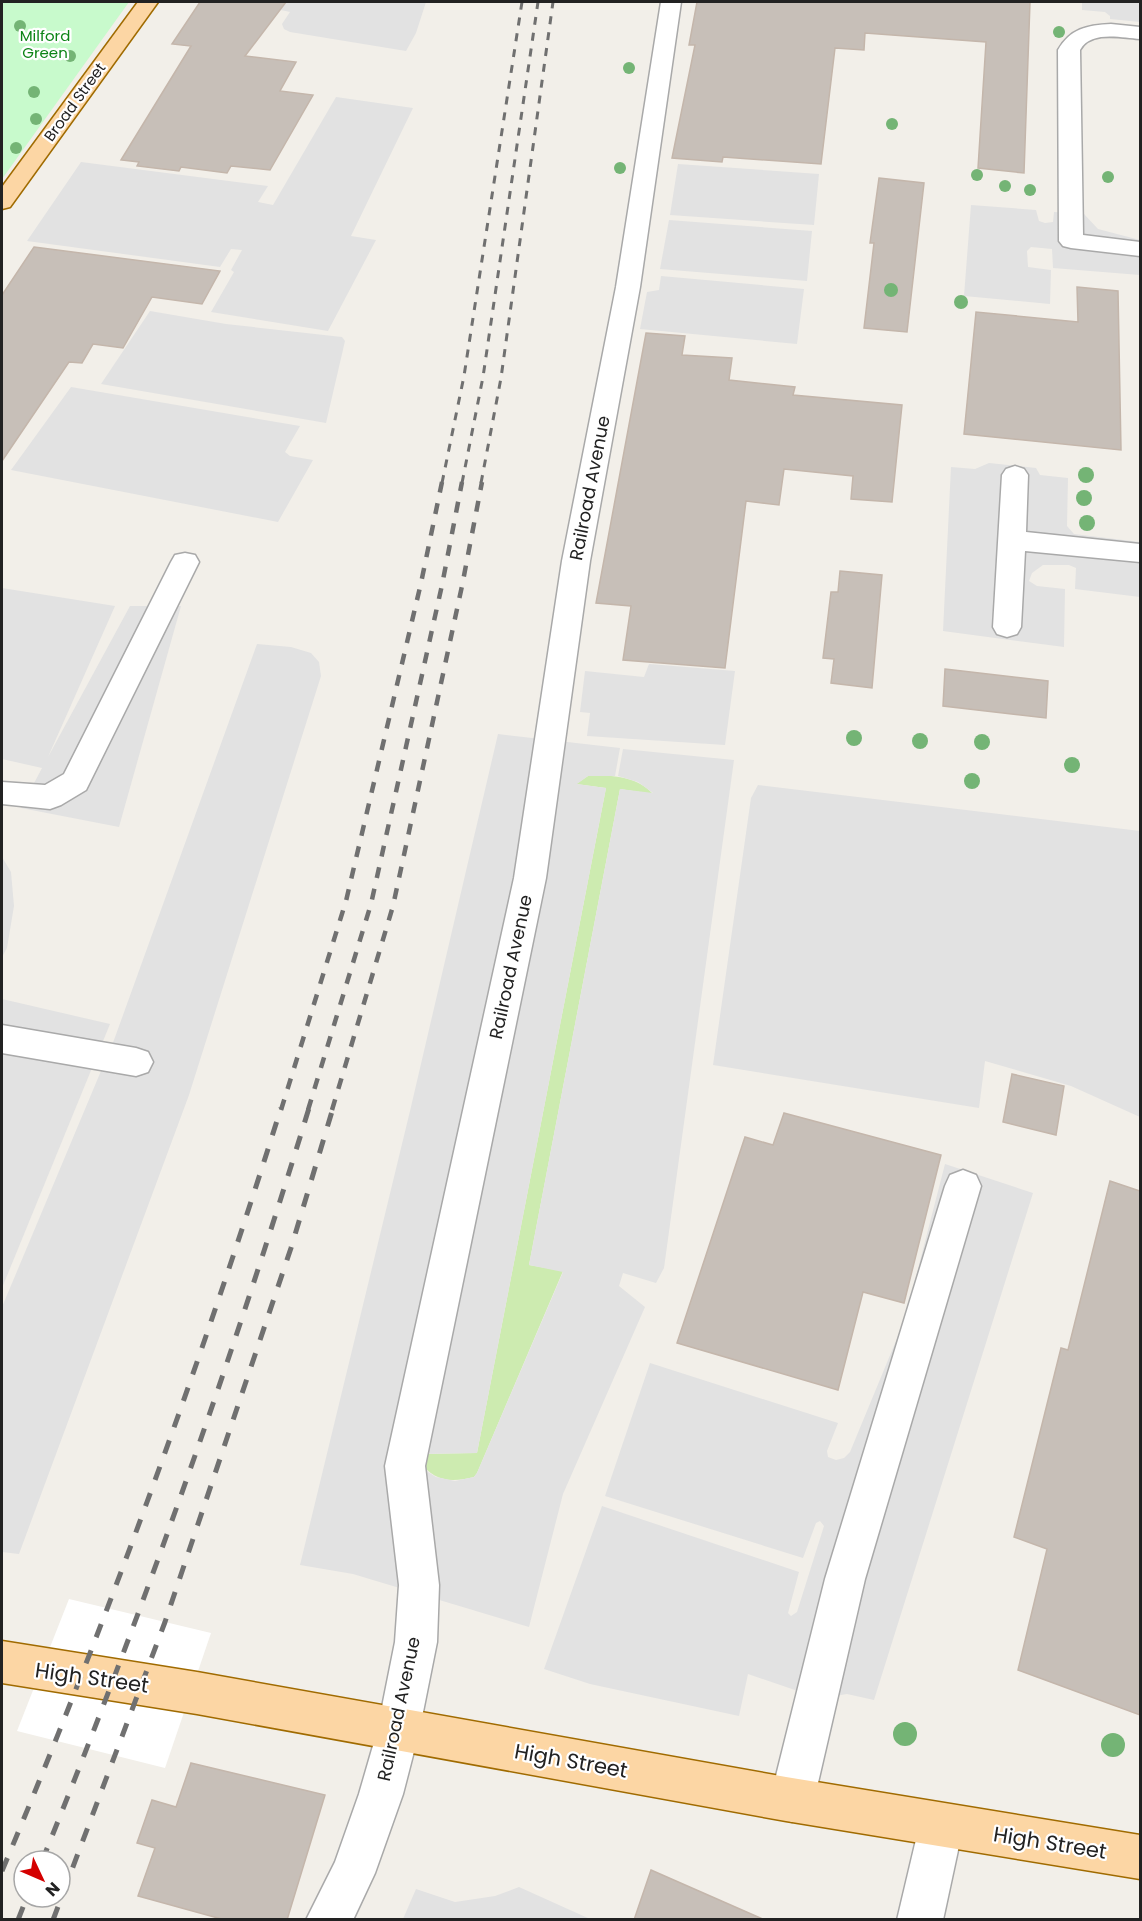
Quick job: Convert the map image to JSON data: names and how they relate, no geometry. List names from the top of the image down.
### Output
{
  "streets": {
    "main road": ["Broad Street", "High Street"],
    "street": ["Railroad Avenue"]
  },
  "crossings": [
    ["Railroad Avenue", "High Street"]
  ],
  "parks": ["Milford Green"],
  "north": "bottom right"
}
